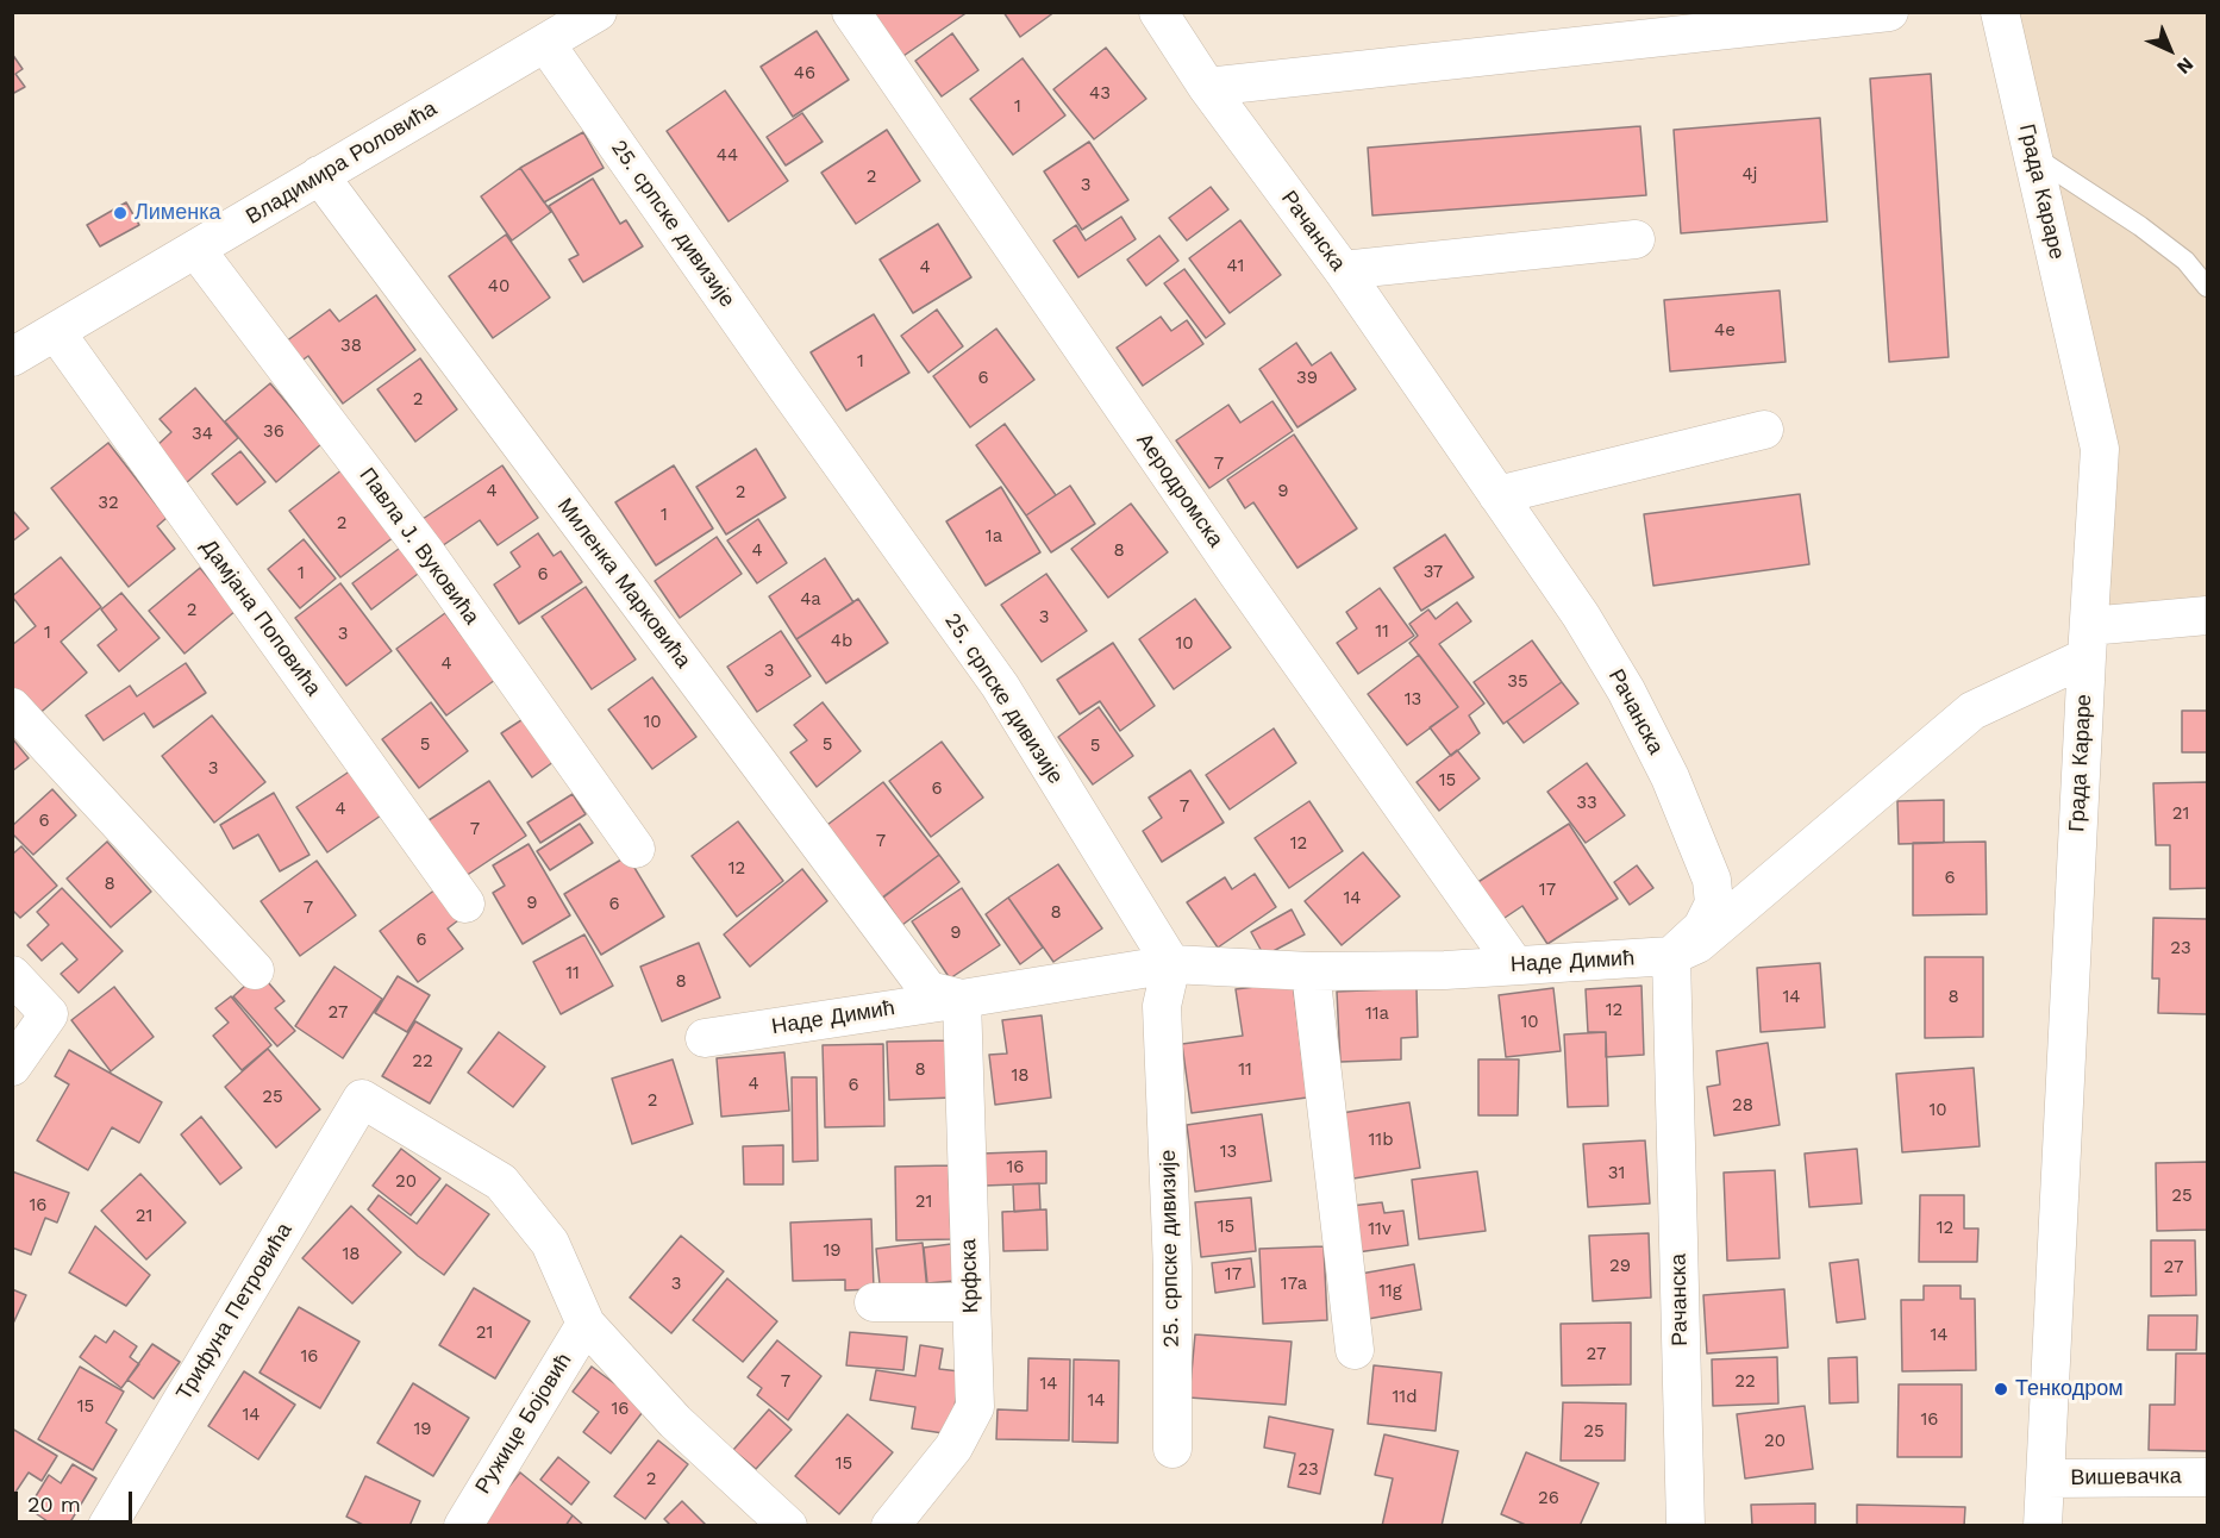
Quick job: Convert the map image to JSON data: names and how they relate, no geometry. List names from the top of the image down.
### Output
{
  "streets": {
    "street": [
      "Владимира Роловића",
      "Града Караре",
      "25. српске дивизије",
      "Рачанска",
      "Аеродромска",
      "Павла Ј. Вуковића",
      "Миленка Марковића",
      "Дамјана Поповића",
      "Наде Димић",
      "Крфска",
      "Трифуна Петровића",
      "Ружице Бојовић",
      "Вишевачка"
    ]
  },
  "crossings": [
    ["Владимира Роловића", "25. српске дивизије"],
    ["Владимира Роловића", "Павла Ј. Вуковића"],
    ["Владимира Роловића", "Миленка Марковића"],
    ["Владимира Роловића", "Дамјана Поповића"],
    ["Града Караре", "Наде Димић"],
    ["Града Караре", "Вишевачка"],
    ["25. српске дивизије", "Наде Димић"],
    ["Рачанска", "Наде Димић"],
    ["Аеродромска", "Наде Димић"],
    ["Миленка Марковића", "Наде Димић"],
    ["Миленка Марковића", "Крфска"],
    ["Наде Димић", "Крфска"],
    ["Трифуна Петровића", "Ружице Бојовић"]
  ],
  "places": ["Лименка", "Тенкодром"],
  "house_numbers": [
    "46",
    "43",
    "1",
    "44",
    "4j",
    "2",
    "3",
    "41",
    "4",
    "40",
    "4e",
    "38",
    "1",
    "6",
    "39",
    "2",
    "36",
    "34",
    "7",
    "4",
    "9",
    "2",
    "32",
    "1",
    "2",
    "1a",
    "4",
    "8",
    "37",
    "1",
    "6",
    "4a",
    "2",
    "3",
    "11",
    "1",
    "3",
    "4b",
    "10",
    "4",
    "3",
    "35",
    "13",
    "10",
    "5",
    "5",
    "5",
    "3",
    "15",
    "6",
    "33",
    "7",
    "4",
    "21",
    "6",
    "7",
    "7",
    "12",
    "12",
    "6",
    "8",
    "17",
    "14",
    "9",
    "6",
    "7",
    "8",
    "9",
    "6",
    "23",
    "11",
    "8",
    "14",
    "8",
    "12",
    "27",
    "11a",
    "10",
    "22",
    "8",
    "11",
    "18",
    "4",
    "6",
    "25",
    "2",
    "28",
    "10",
    "11b",
    "13",
    "16",
    "31",
    "20",
    "25",
    "21",
    "16",
    "21",
    "15",
    "12",
    "11v",
    "19",
    "18",
    "29",
    "27",
    "17",
    "3",
    "17a",
    "11g",
    "21",
    "14",
    "27",
    "16",
    "7",
    "22",
    "14",
    "11d",
    "14",
    "15",
    "16",
    "14",
    "16",
    "19",
    "25",
    "20",
    "15",
    "23",
    "2",
    "26"
  ],
  "scale_bar": "20 m",
  "north": "bottom right"
}
